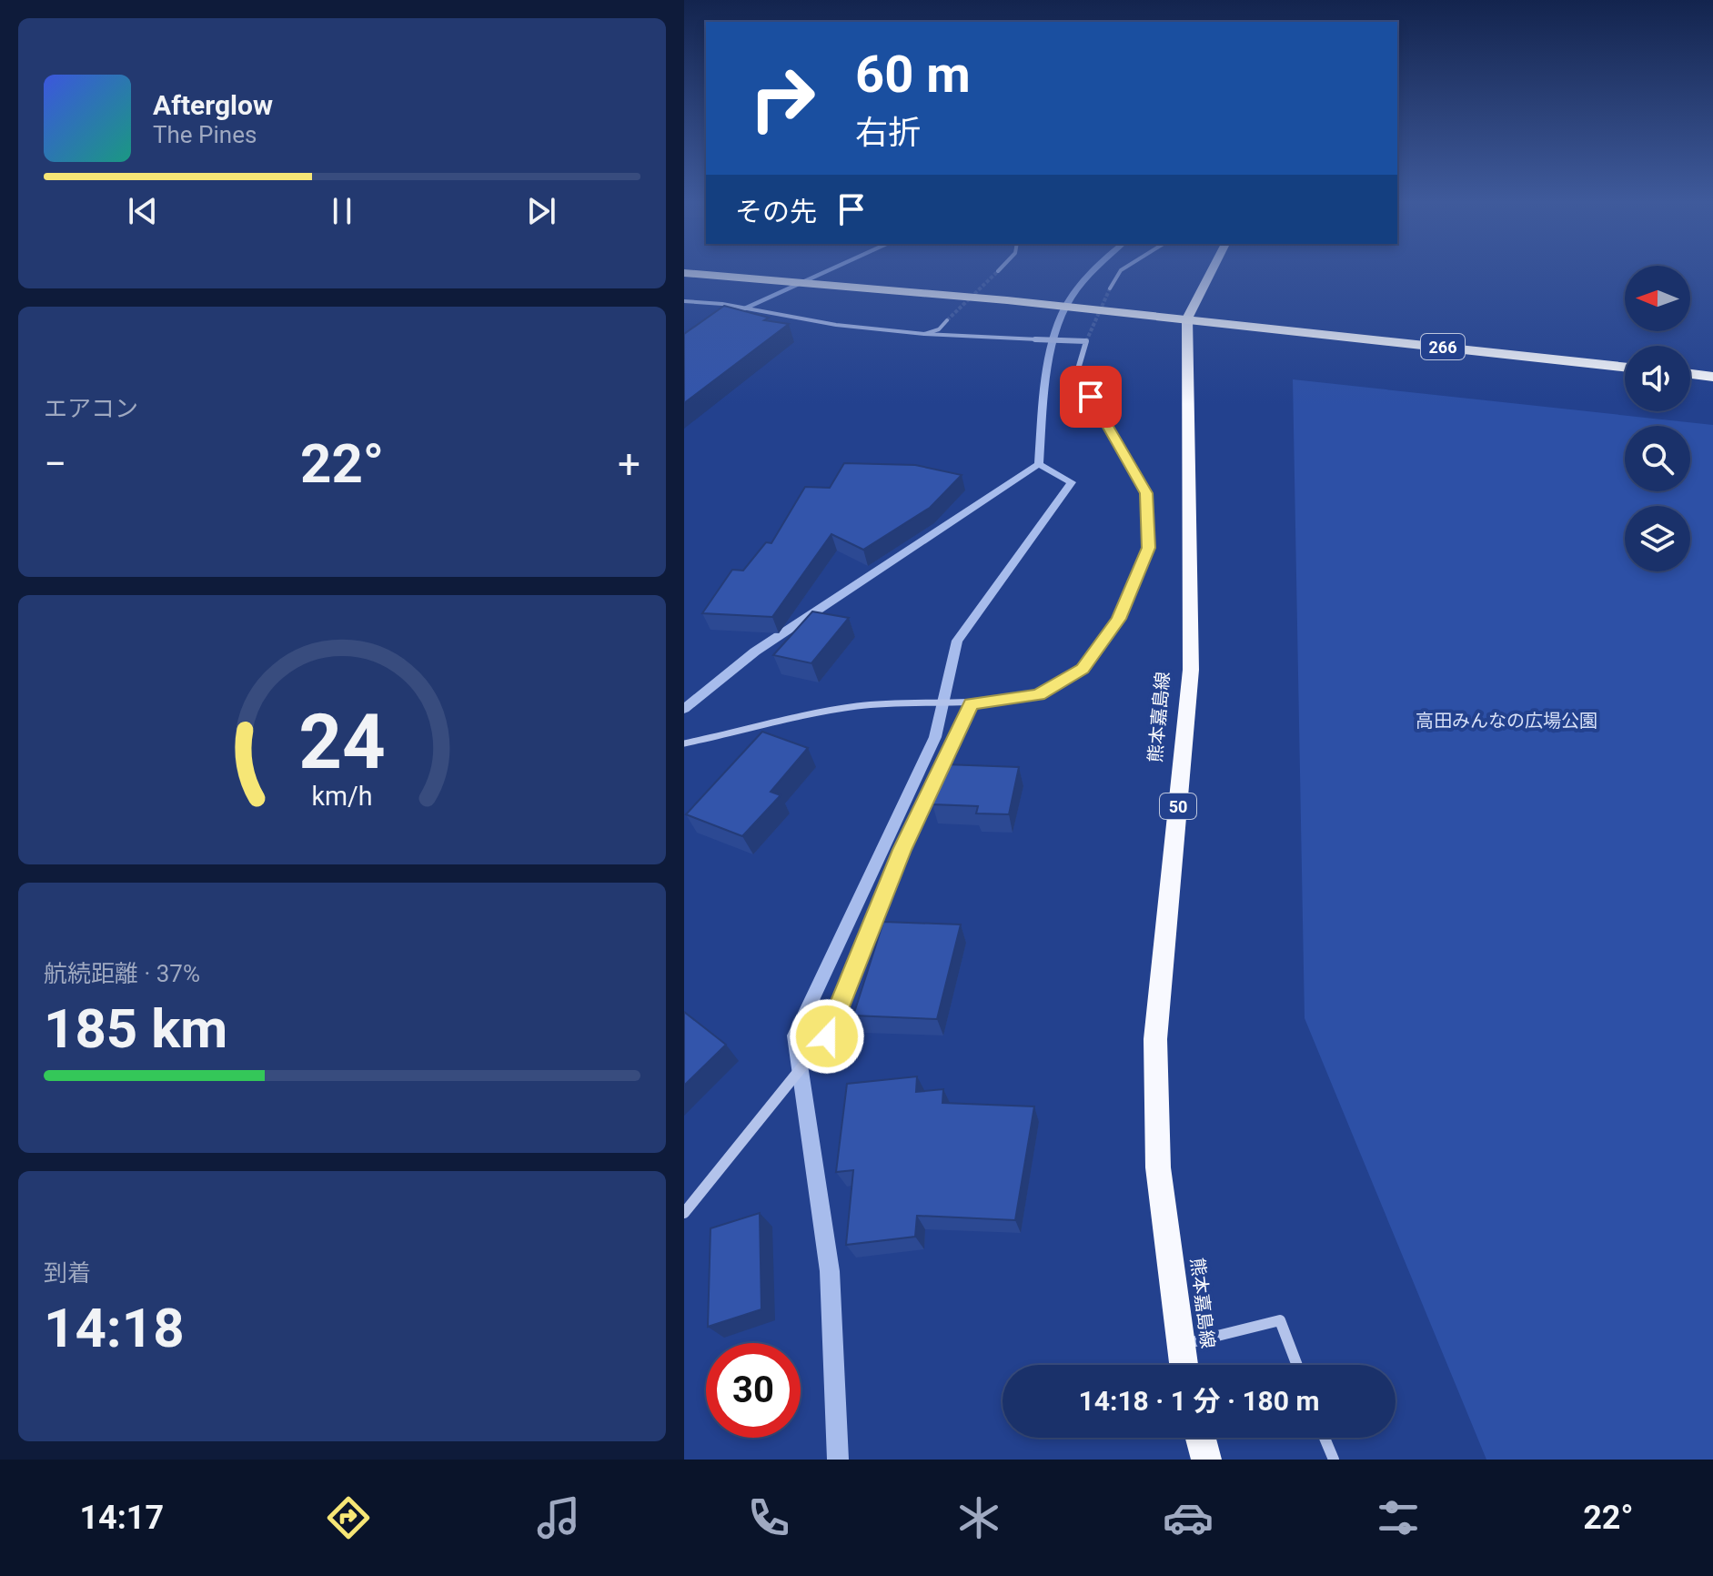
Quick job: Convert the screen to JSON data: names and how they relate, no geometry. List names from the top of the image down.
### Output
{
  "streets": {
    "highway": ["266"],
    "main road": ["熊本嘉島線", "50"]
  },
  "crossings": [
    ["266", "熊本嘉島線"]
  ],
  "parks": ["高田みんなの広場公園"],
  "north": "left",
  "page": {
    "turn": ["60 m", "右折"],
    "song": ["Afterglow", "The Pines"],
    "then": "その先",
    "tile": [
      "エアコン",
      ["航続距離 · 37%", "185 km"],
      ["到着", "14:18"]
    ],
    "heat": ["−", "22°", "+"],
    "limit": "30",
    "trip": "14:18 · 1 分 · 180 m",
    "tabs": ["14:17", "22°"],
    "gauge": ["24", "km/h"]
  }
}
